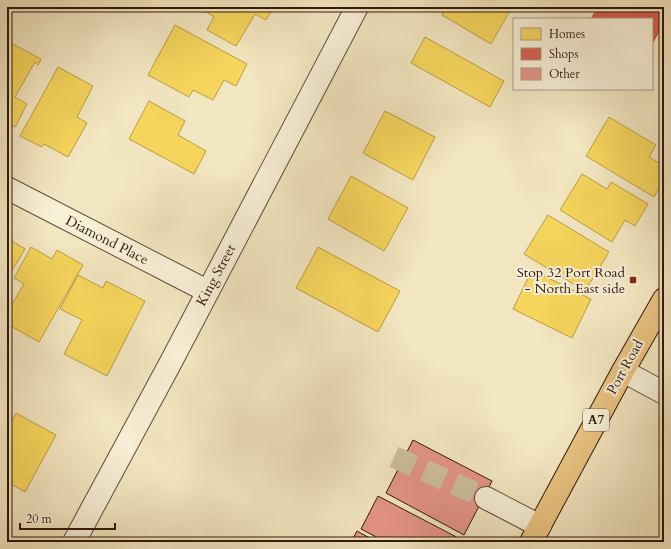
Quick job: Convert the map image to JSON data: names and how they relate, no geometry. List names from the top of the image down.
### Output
{
  "streets": {
    "highway": ["Port Road", "A7"],
    "street": ["Diamond Place", "King Street"]
  },
  "crossings": [
    ["Diamond Place", "King Street"]
  ],
  "places": {
    "transit": ["Stop 32 Port Road - North East side"]
  },
  "legend": ["Homes", "Shops", "Other"],
  "scale_bar": "20 m"
}
